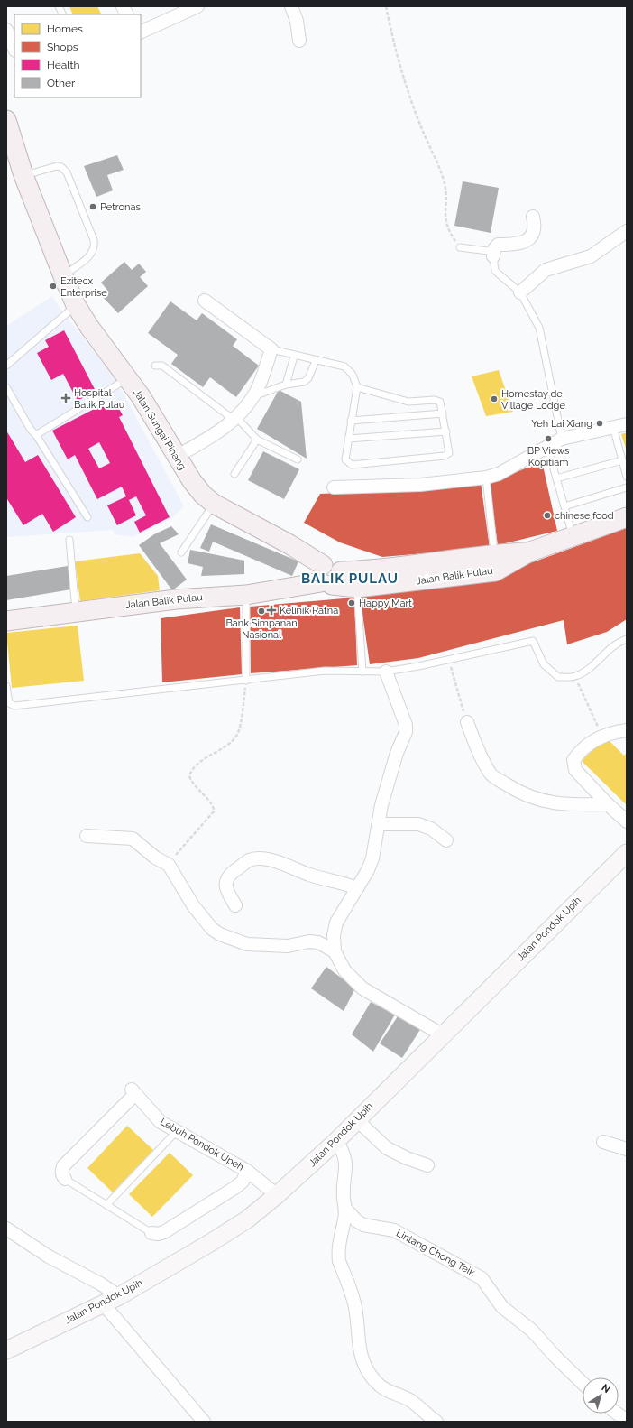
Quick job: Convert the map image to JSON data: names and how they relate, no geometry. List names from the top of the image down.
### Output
{
  "streets": {
    "main road": ["Jalan Sungai Pinang", "Jalan Balik Pulau", "Jalan Pondok Upih"],
    "street": ["Lebuh Pondok Upeh", "Lintang Chong Teik"]
  },
  "crossings": [
    ["Jalan Sungai Pinang", "Jalan Balik Pulau"],
    ["Jalan Pondok Upih", "Lebuh Pondok Upeh"]
  ],
  "districts": ["BALIK PULAU"],
  "places": {
    "other": [
      "Petronas",
      "Ezitecx Enterprise",
      "Homestay de Village Lodge",
      "Yeh Lai Xiang",
      "BP Views Kopitiam",
      "chinese food",
      "Happy Mart",
      "Bank Simpanan Nasional"
    ],
    "health": ["Hospital Balik Pulau", "Kelinik Ratna"]
  },
  "legend": [
    "Homes",
    "Shops",
    "Health",
    "Other"
  ],
  "north": "top right"
}
